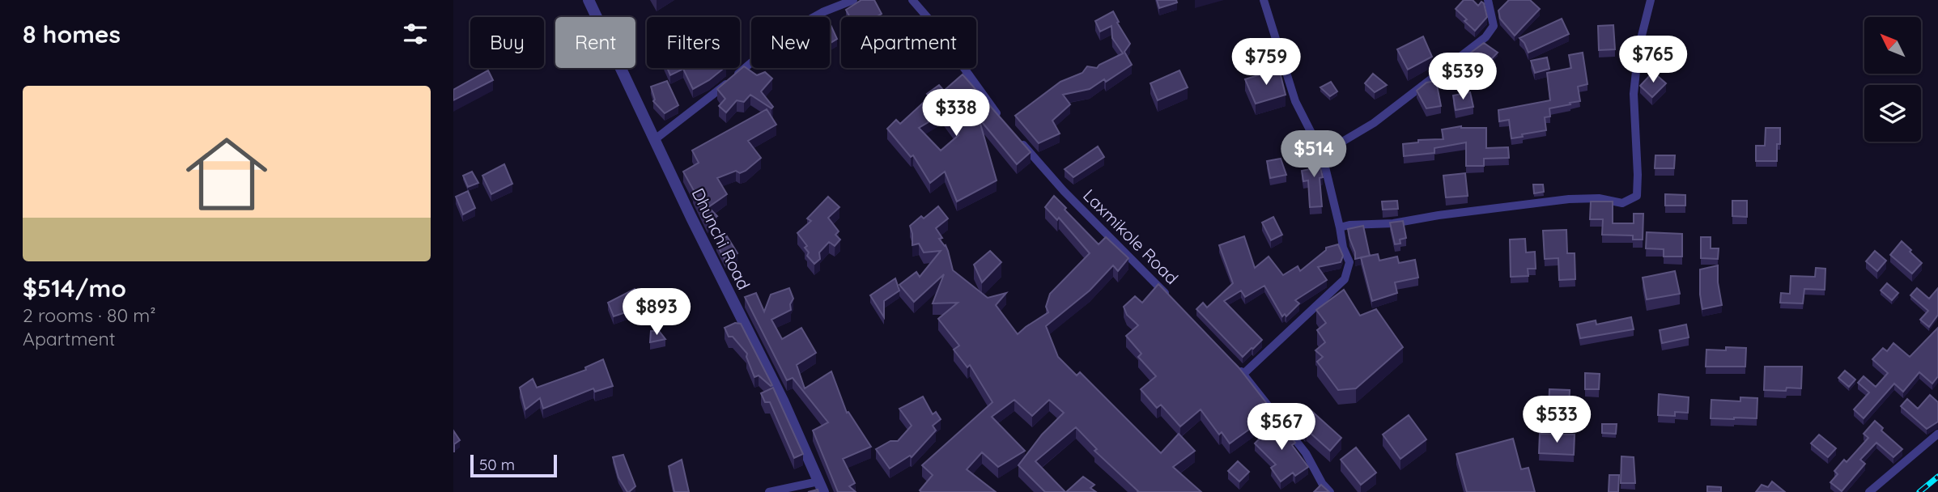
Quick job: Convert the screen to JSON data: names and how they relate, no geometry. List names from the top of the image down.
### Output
{
  "streets": {
    "street": ["Laxmikole Road", "Dhunchi Road"]
  },
  "scale_bar": "50 m",
  "north": "top left",
  "page": {
    "heading": "8 homes",
    "chip": [
      "Buy",
      "Rent",
      "Filters",
      "New",
      "Apartment"
    ],
    "price": [
      "$765",
      "$759",
      "$539",
      "$338",
      "$514",
      "$893",
      "$533",
      "$567"
    ],
    "list": [
      {
        "name": "$514/mo",
        "note": "2 rooms · 80 m² · Apartment"
      }
    ],
    "scale": "50 m"
  }
}
